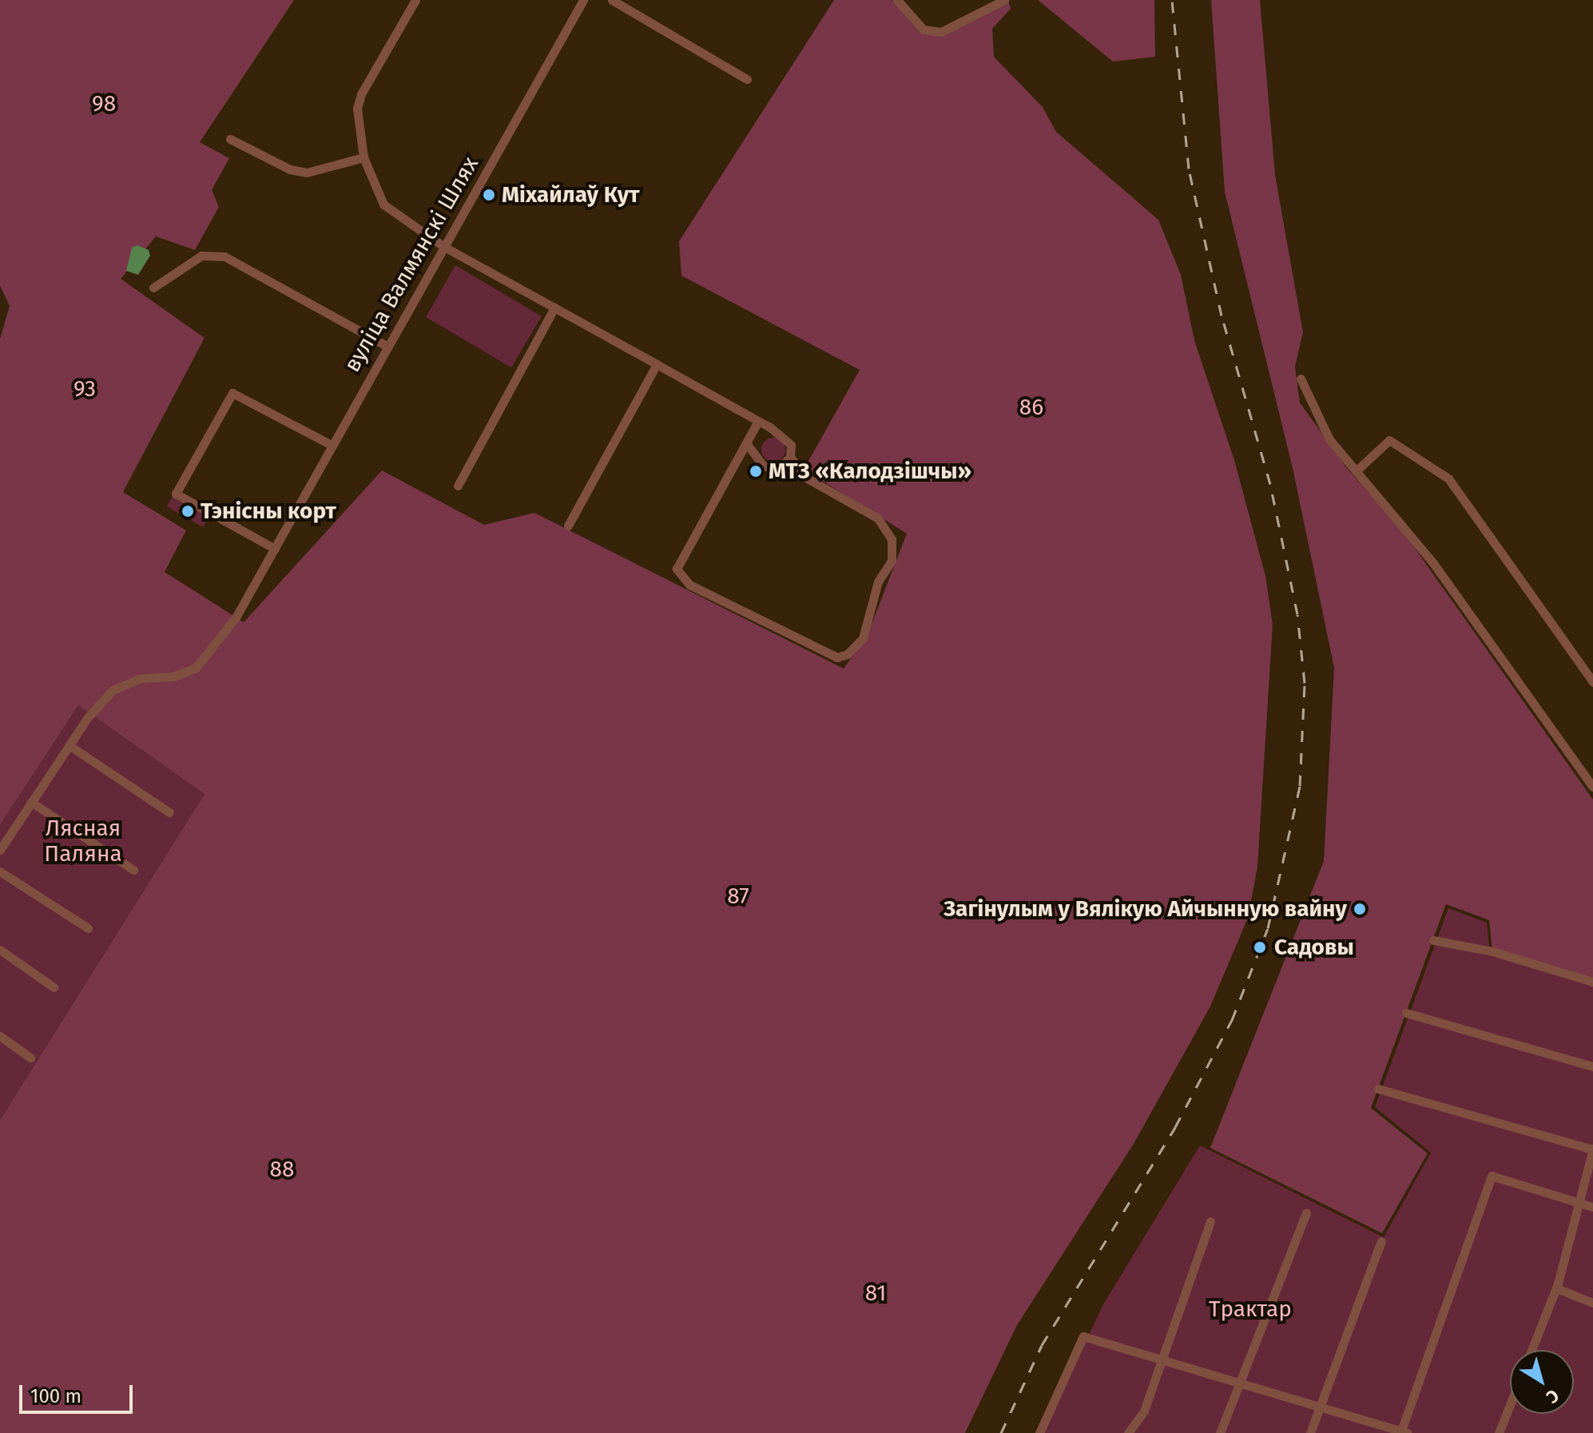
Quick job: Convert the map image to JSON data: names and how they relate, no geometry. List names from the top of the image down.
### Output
{
  "streets": {
    "street": ["вуліца Валмянскі Шлях"]
  },
  "parks": [
    "98",
    "93",
    "86",
    "Лясная Паляна",
    "87",
    "88",
    "81",
    "Трактар"
  ],
  "places": [
    "Міхайлаў Кут",
    "МТЗ «Калодзішчы»",
    "Тэнісны корт",
    "Загінулым у Вялікую Айчынную вайну",
    "Садовы"
  ],
  "scale_bar": "100 m",
  "north": "bottom right"
}
